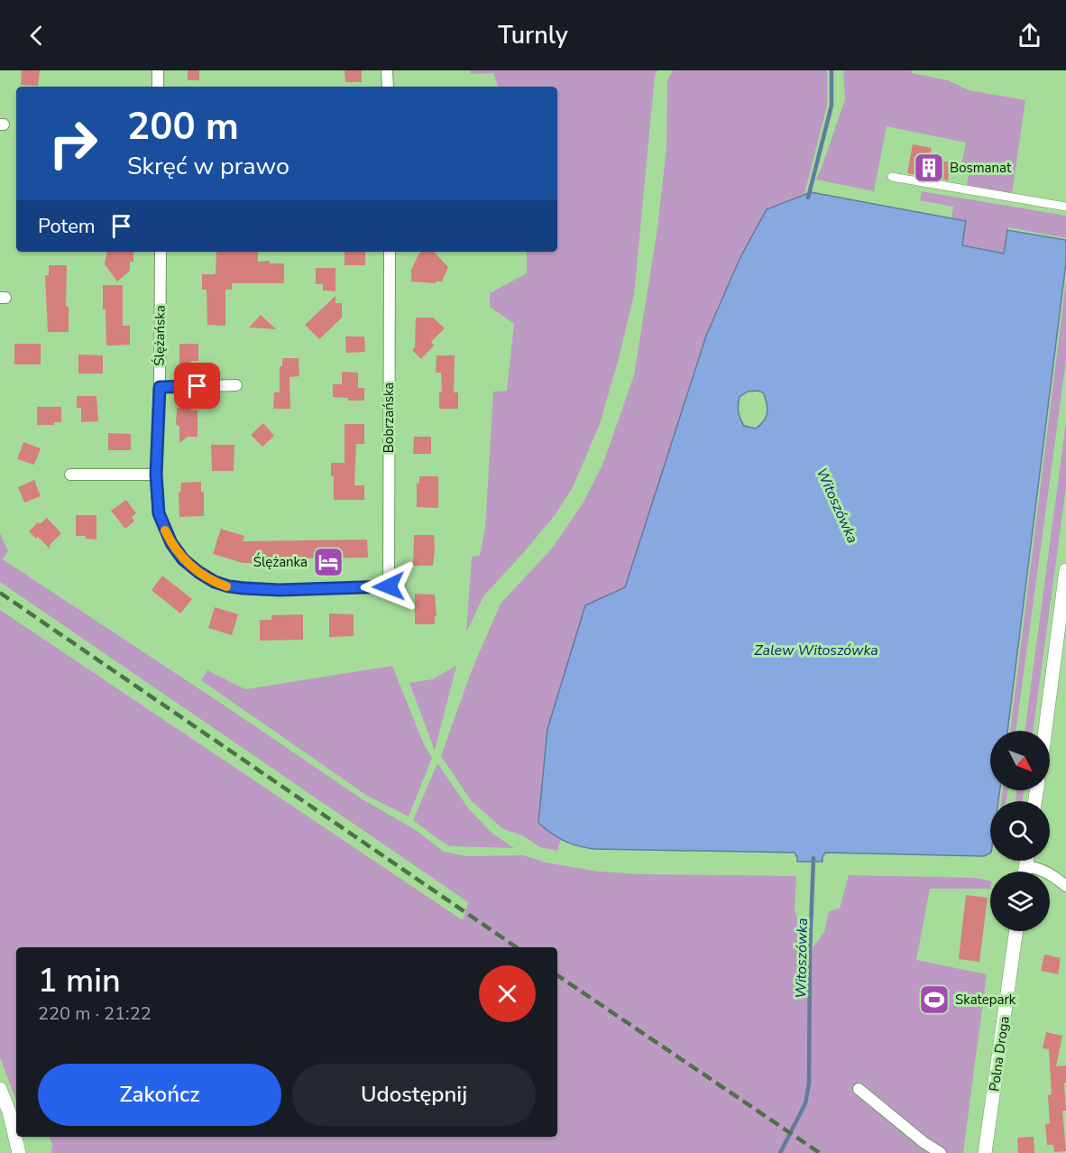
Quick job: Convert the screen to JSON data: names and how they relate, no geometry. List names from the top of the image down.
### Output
{
  "streets": {
    "street": ["Ślężańska", "Bobrzańska", "Polna Droga"]
  },
  "crossings": [
    ["Ślężańska", "Bobrzańska"]
  ],
  "water": ["Witoszówka", "Zalew Witoszówka"],
  "places": {
    "building": ["Bosmanat"],
    "hotel": ["Ślężanka"],
    "sports": ["Skatepark"]
  },
  "north": "bottom right",
  "page": {
    "header": "Turnly",
    "turn": ["200 m", "Skręć w prawo"],
    "then": "Potem",
    "heading": ["1 min", "220 m · 21:22"],
    "buttons": ["Zakończ", "Udostępnij"]
  }
}
